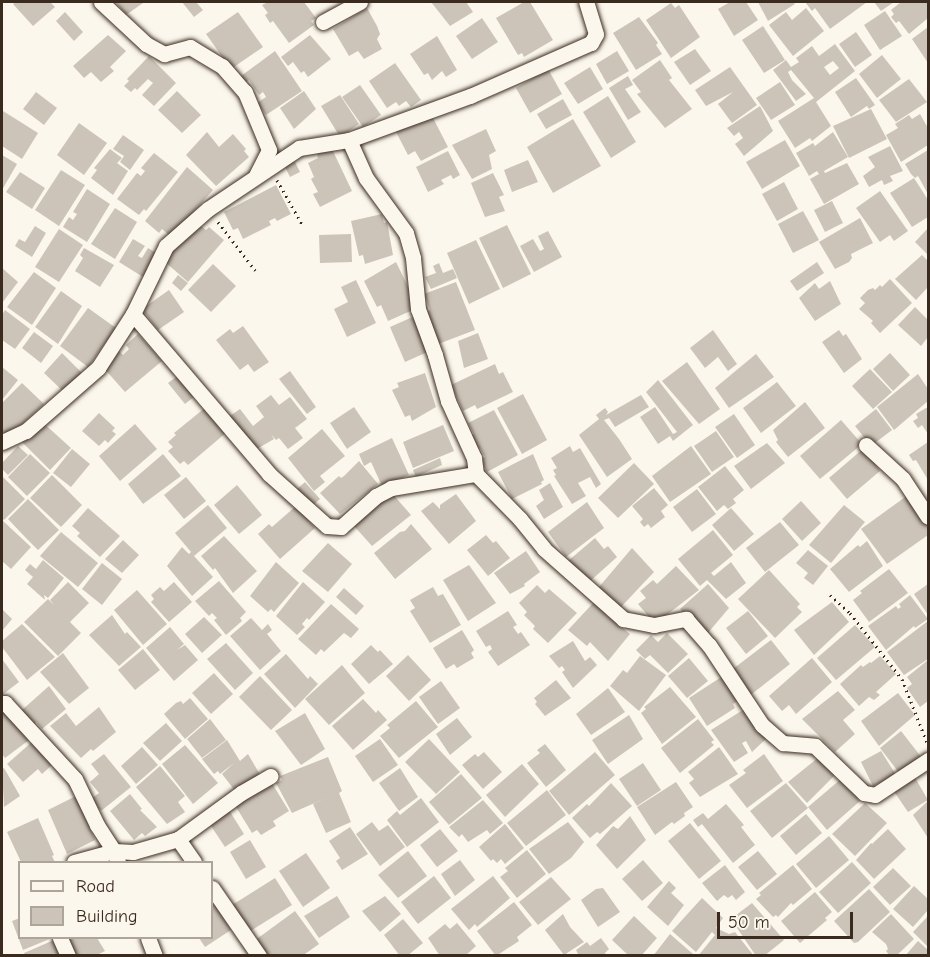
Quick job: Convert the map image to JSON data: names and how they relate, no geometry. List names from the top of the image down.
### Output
{
  "legend": ["Road", "Building"],
  "scale_bar": "50 m"
}
